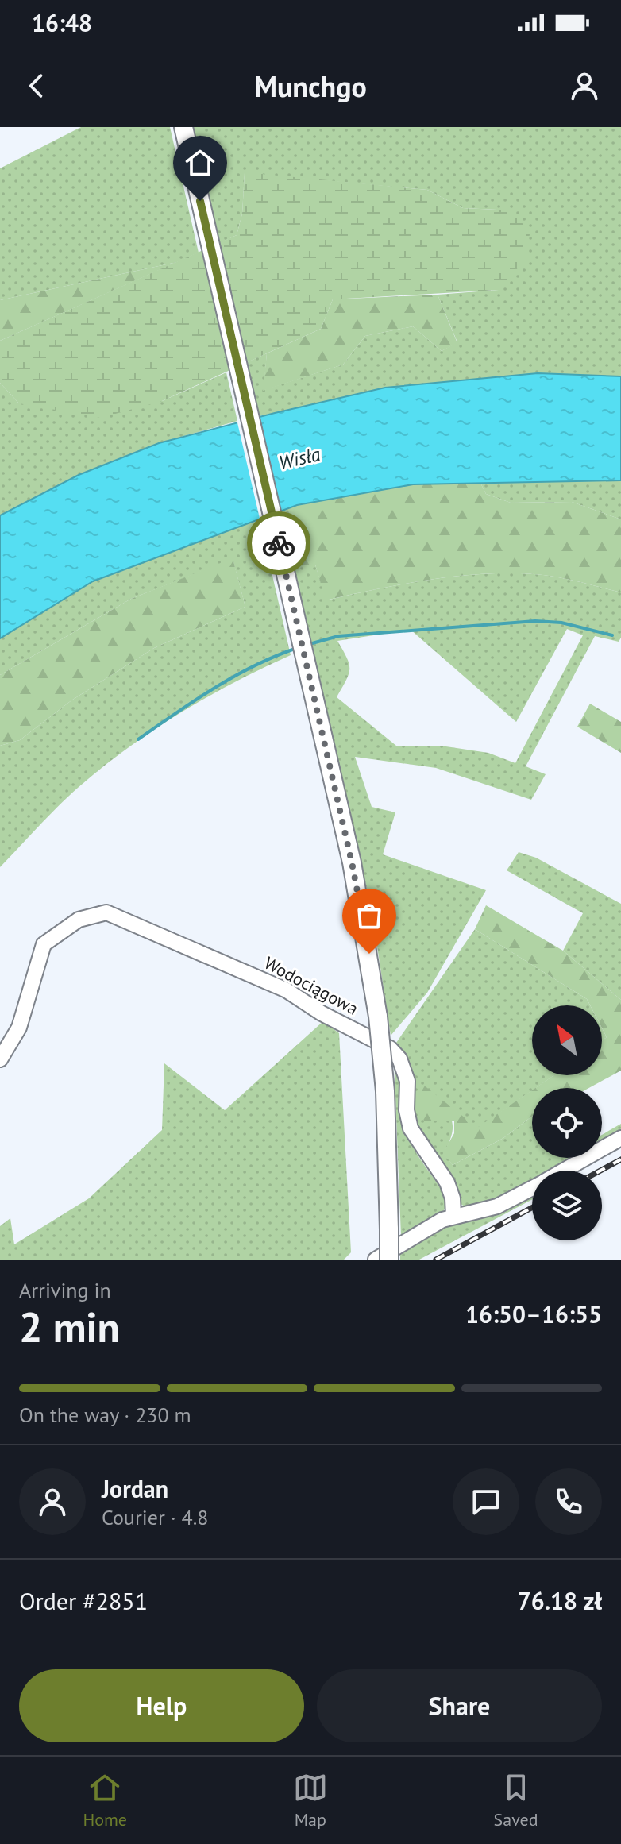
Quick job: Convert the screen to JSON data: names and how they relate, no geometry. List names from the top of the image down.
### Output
{
  "streets": {
    "street": ["Wodociągowa"]
  },
  "water": ["Wisła"],
  "north": "top left",
  "page": {
    "status": "16:48",
    "header": "Munchgo",
    "heading": ["2 min", "Arriving in", "16:50–16:55"],
    "panel": [
      "Jordan",
      "Courier · 4.8",
      "Order #2851",
      "76.18 zł"
    ],
    "bar": "On the way · 230 m",
    "buttons": ["Help", "Share"],
    "tabs": ["Home", "Map", "Saved"]
  }
}
